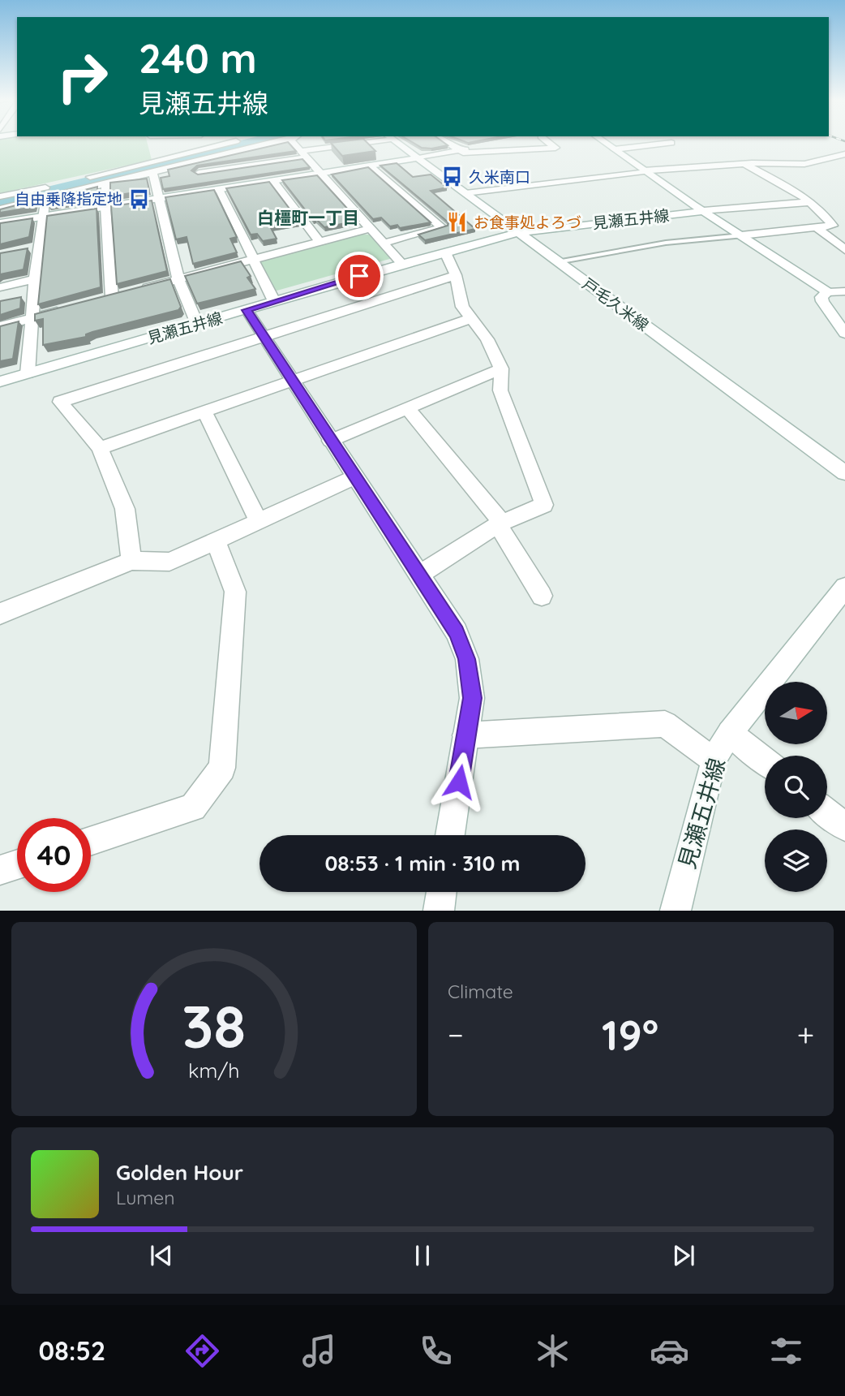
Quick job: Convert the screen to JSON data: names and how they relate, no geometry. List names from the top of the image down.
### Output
{
  "streets": {
    "street": ["見瀬五井線", "戸毛久米線"]
  },
  "crossings": [
    ["見瀬五井線", "戸毛久米線"]
  ],
  "districts": ["白橿町一丁目"],
  "places": {
    "bus stop": ["久米南口", "自由乗降指定地"],
    "restaurant": ["お食事処よろづ"]
  },
  "north": "right",
  "page": {
    "turn": ["240 m", "見瀬五井線"],
    "limit": "40",
    "trip": "08:53 · 1 min · 310 m",
    "tile": "Climate",
    "heat": ["−", "19°", "+"],
    "song": ["Golden Hour", "Lumen"],
    "tabs": "08:52",
    "gauge": ["38", "km/h"]
  }
}
